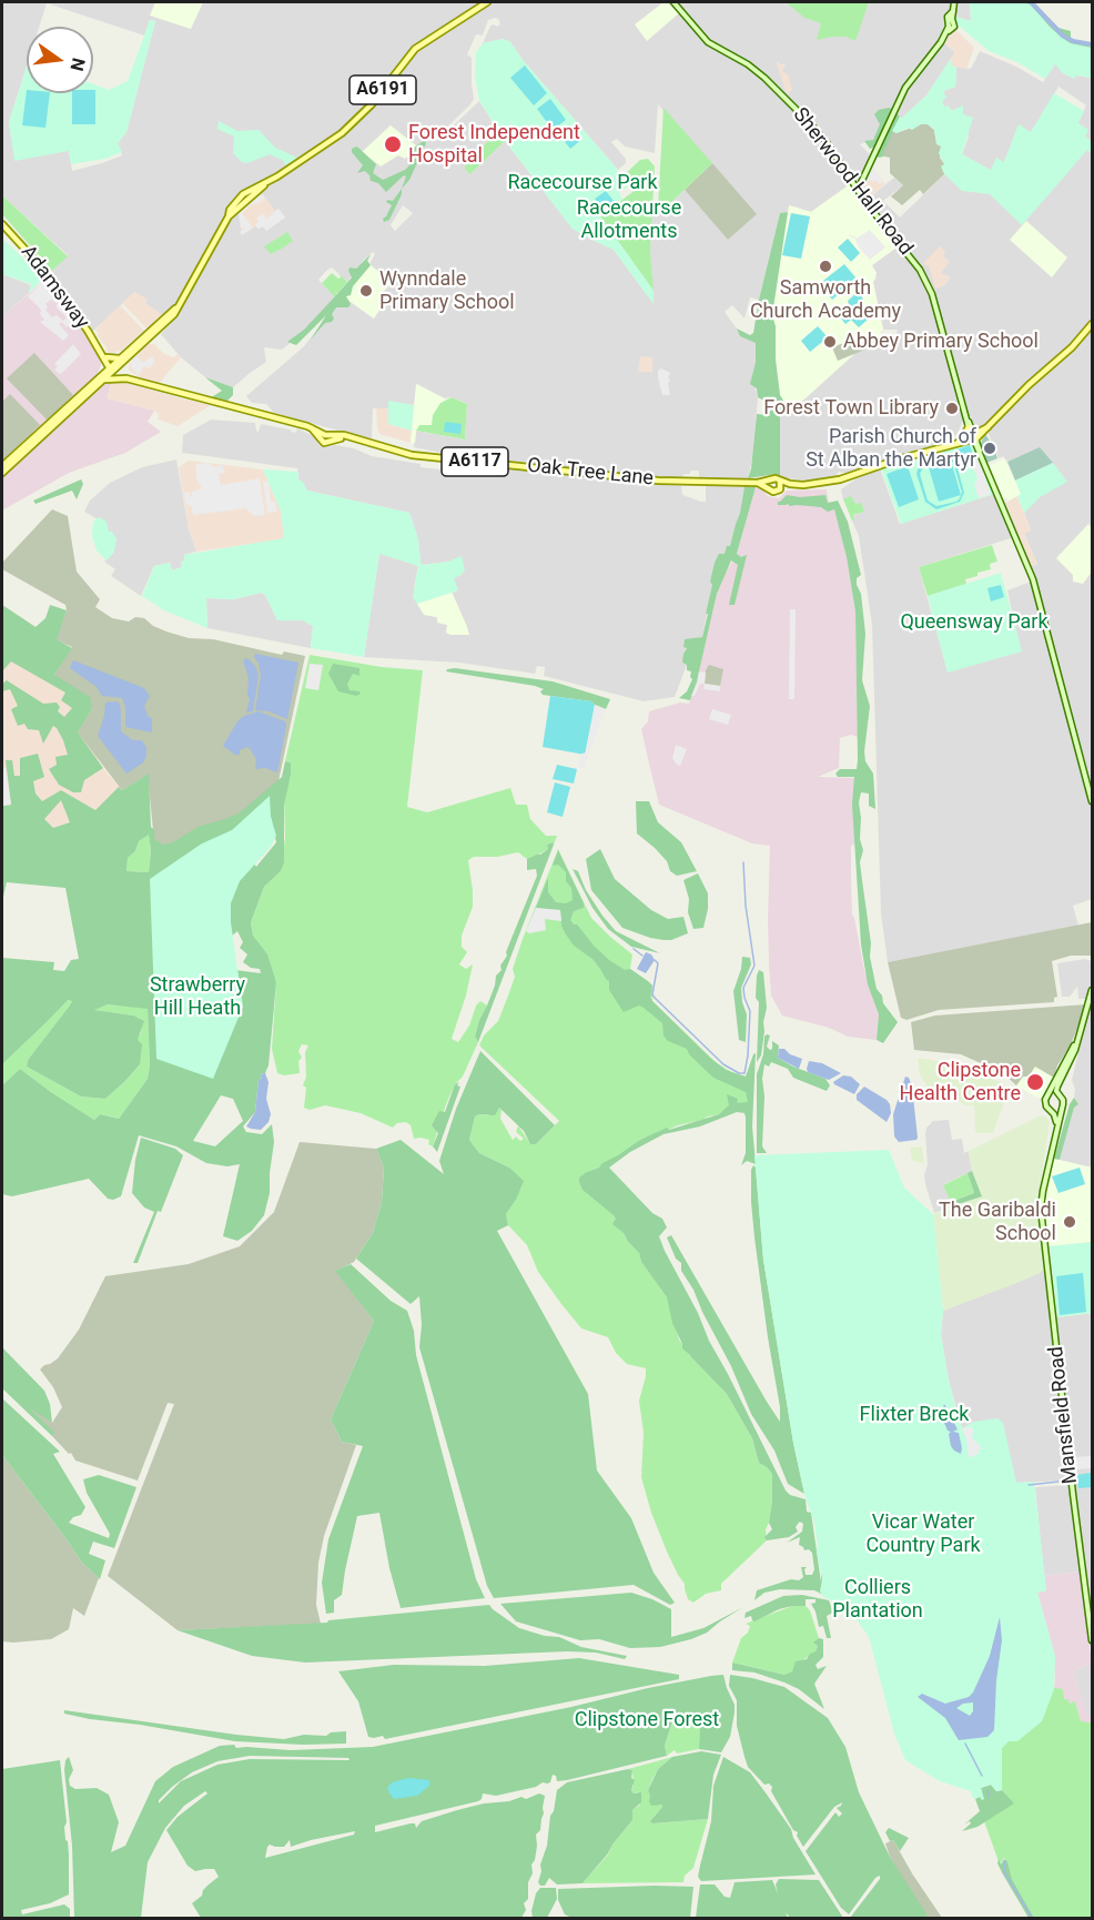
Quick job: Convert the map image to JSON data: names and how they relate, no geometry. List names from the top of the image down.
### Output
{
  "streets": {
    "main road": [
      "A6191",
      "Sherwood Hall Road",
      "Adamsway",
      "A6117",
      "Oak Tree Lane",
      "Mansfield Road"
    ]
  },
  "crossings": [
    ["A6191", "Adamsway"],
    ["A6191", "Oak Tree Lane"],
    ["Sherwood Hall Road", "A6117"],
    ["Adamsway", "Oak Tree Lane"],
    ["A6117", "Oak Tree Lane"]
  ],
  "parks": [
    "Racecourse Park",
    "Racecourse Allotments",
    "Queensway Park",
    "Strawberry Hill Heath",
    "Flixter Breck",
    "Vicar Water Country Park",
    "Colliers Plantation",
    "Clipstone Forest"
  ],
  "places": [
    "Forest Independent Hospital",
    "Samworth Church Academy",
    "Wynndale Primary School",
    "Abbey Primary School",
    "Forest Town Library",
    "Parish Church of St Alban the Martyr",
    "Clipstone Health Centre",
    "The Garibaldi School"
  ],
  "north": "right"
}
